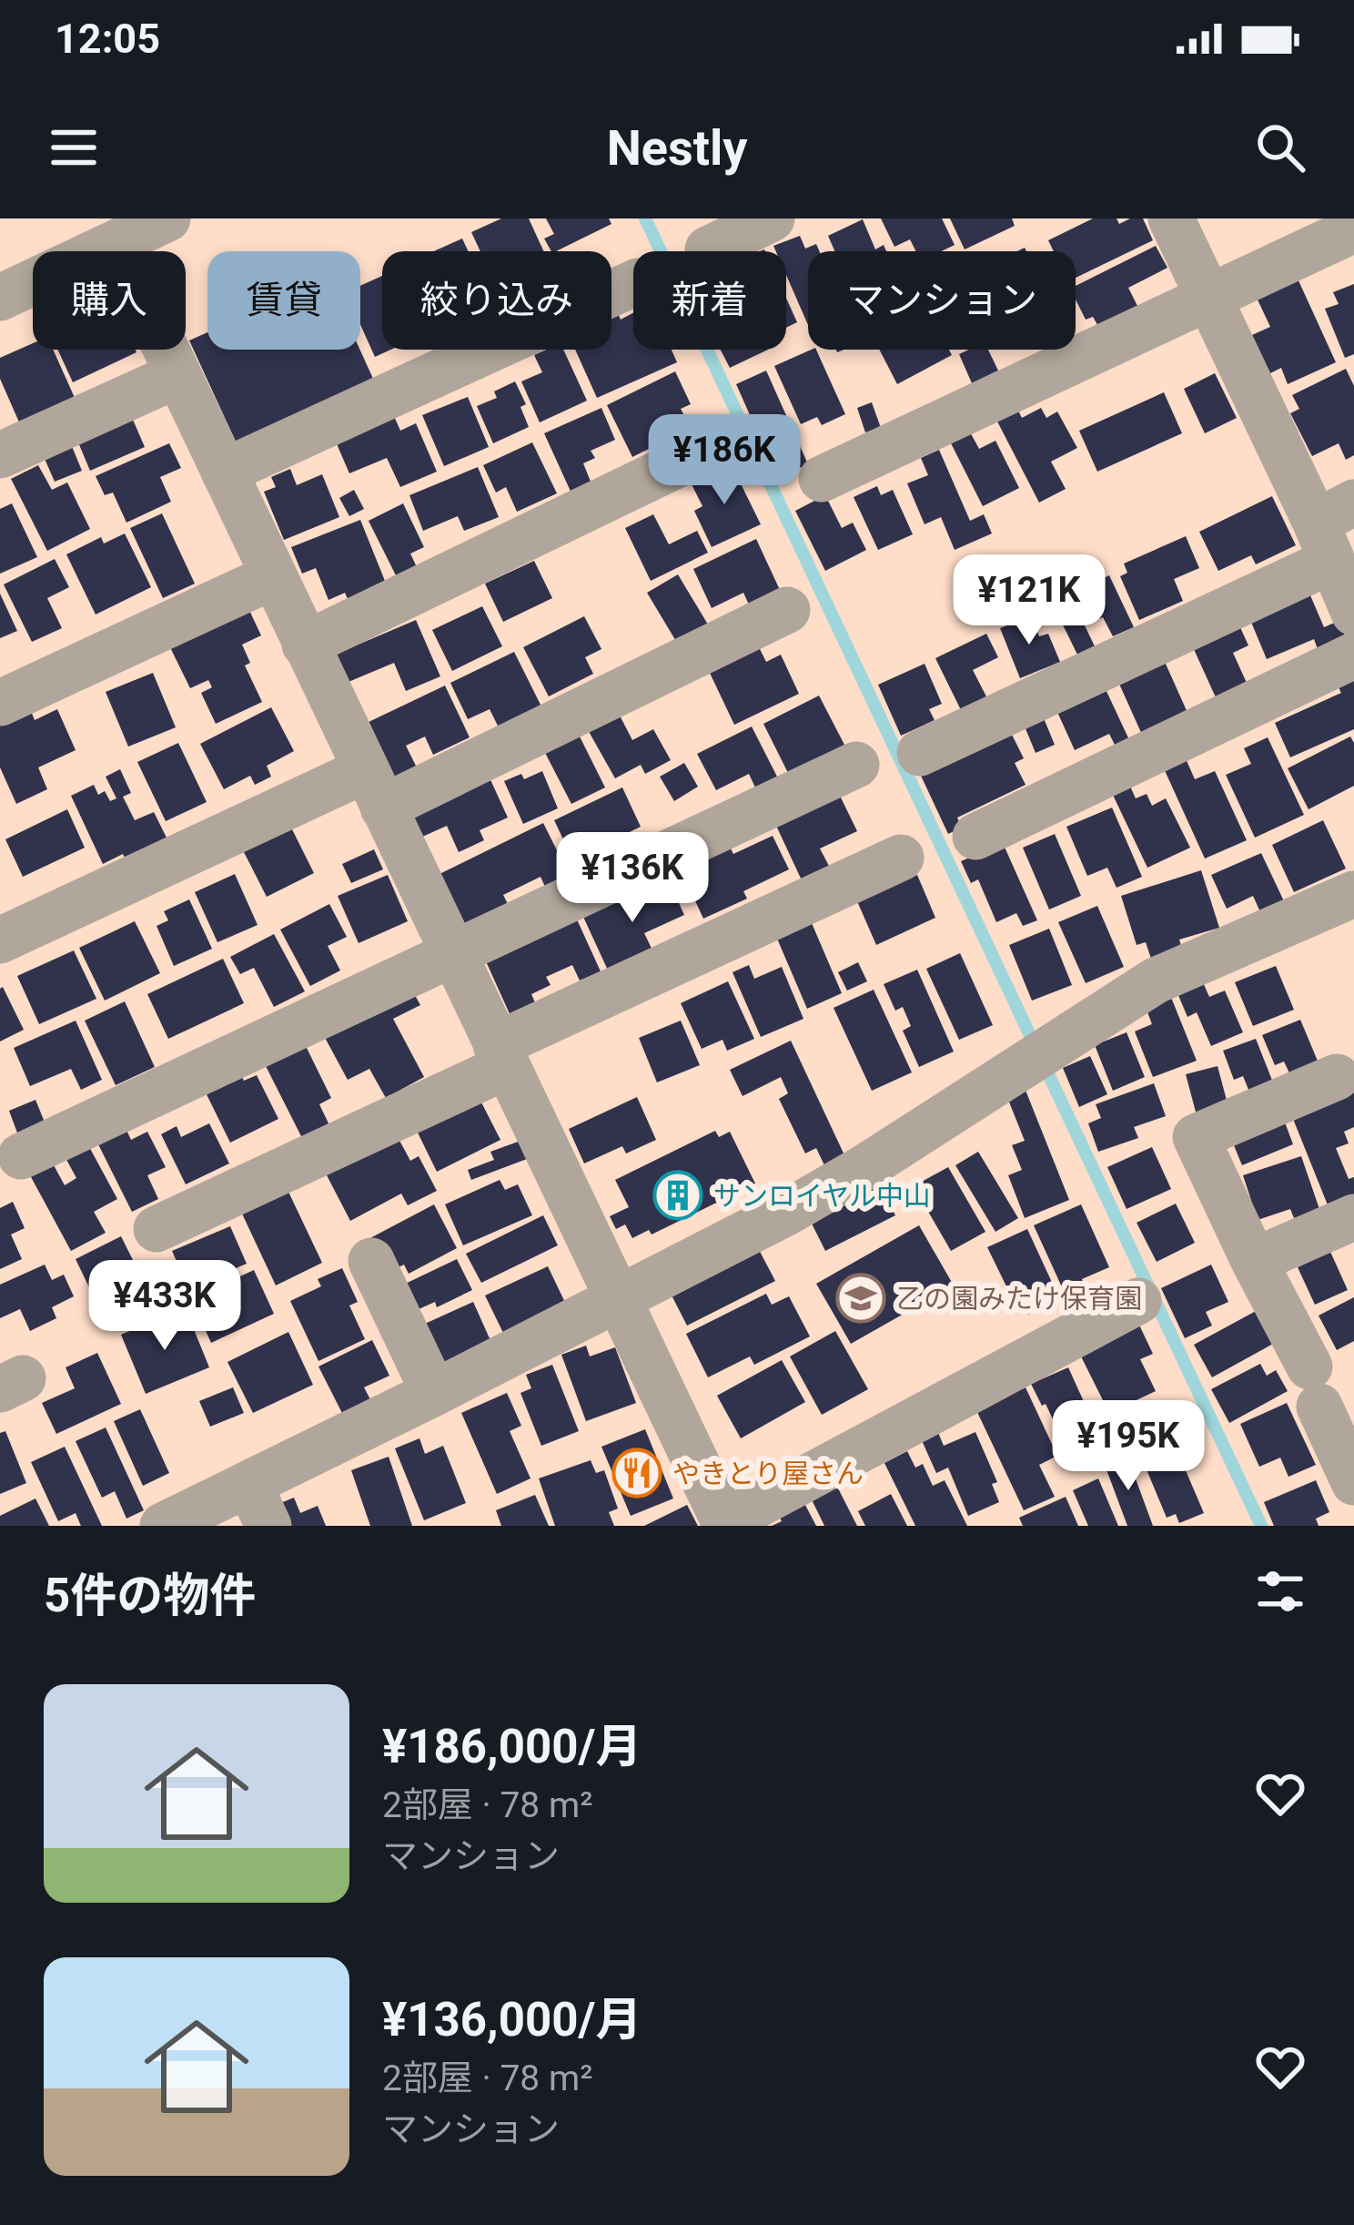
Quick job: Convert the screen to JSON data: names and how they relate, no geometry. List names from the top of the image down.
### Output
{
  "places": {
    "building": ["サンロイヤル中山"],
    "school or university": ["乙の園みたけ保育園"],
    "restaurant": ["やきとり屋さん"]
  },
  "page": {
    "status": "12:05",
    "header": "Nestly",
    "chip": [
      "購入",
      "賃貸",
      "絞り込み",
      "新着",
      "マンション"
    ],
    "price": [
      "¥186K",
      "¥121K",
      "¥136K",
      "¥433K",
      "¥195K"
    ],
    "heading": "5件の物件",
    "list": [
      {
        "name": "¥186,000/月",
        "note": "2部屋 · 78 m² · マンション"
      },
      {
        "name": "¥136,000/月",
        "note": "2部屋 · 78 m² · マンション"
      }
    ]
  }
}
